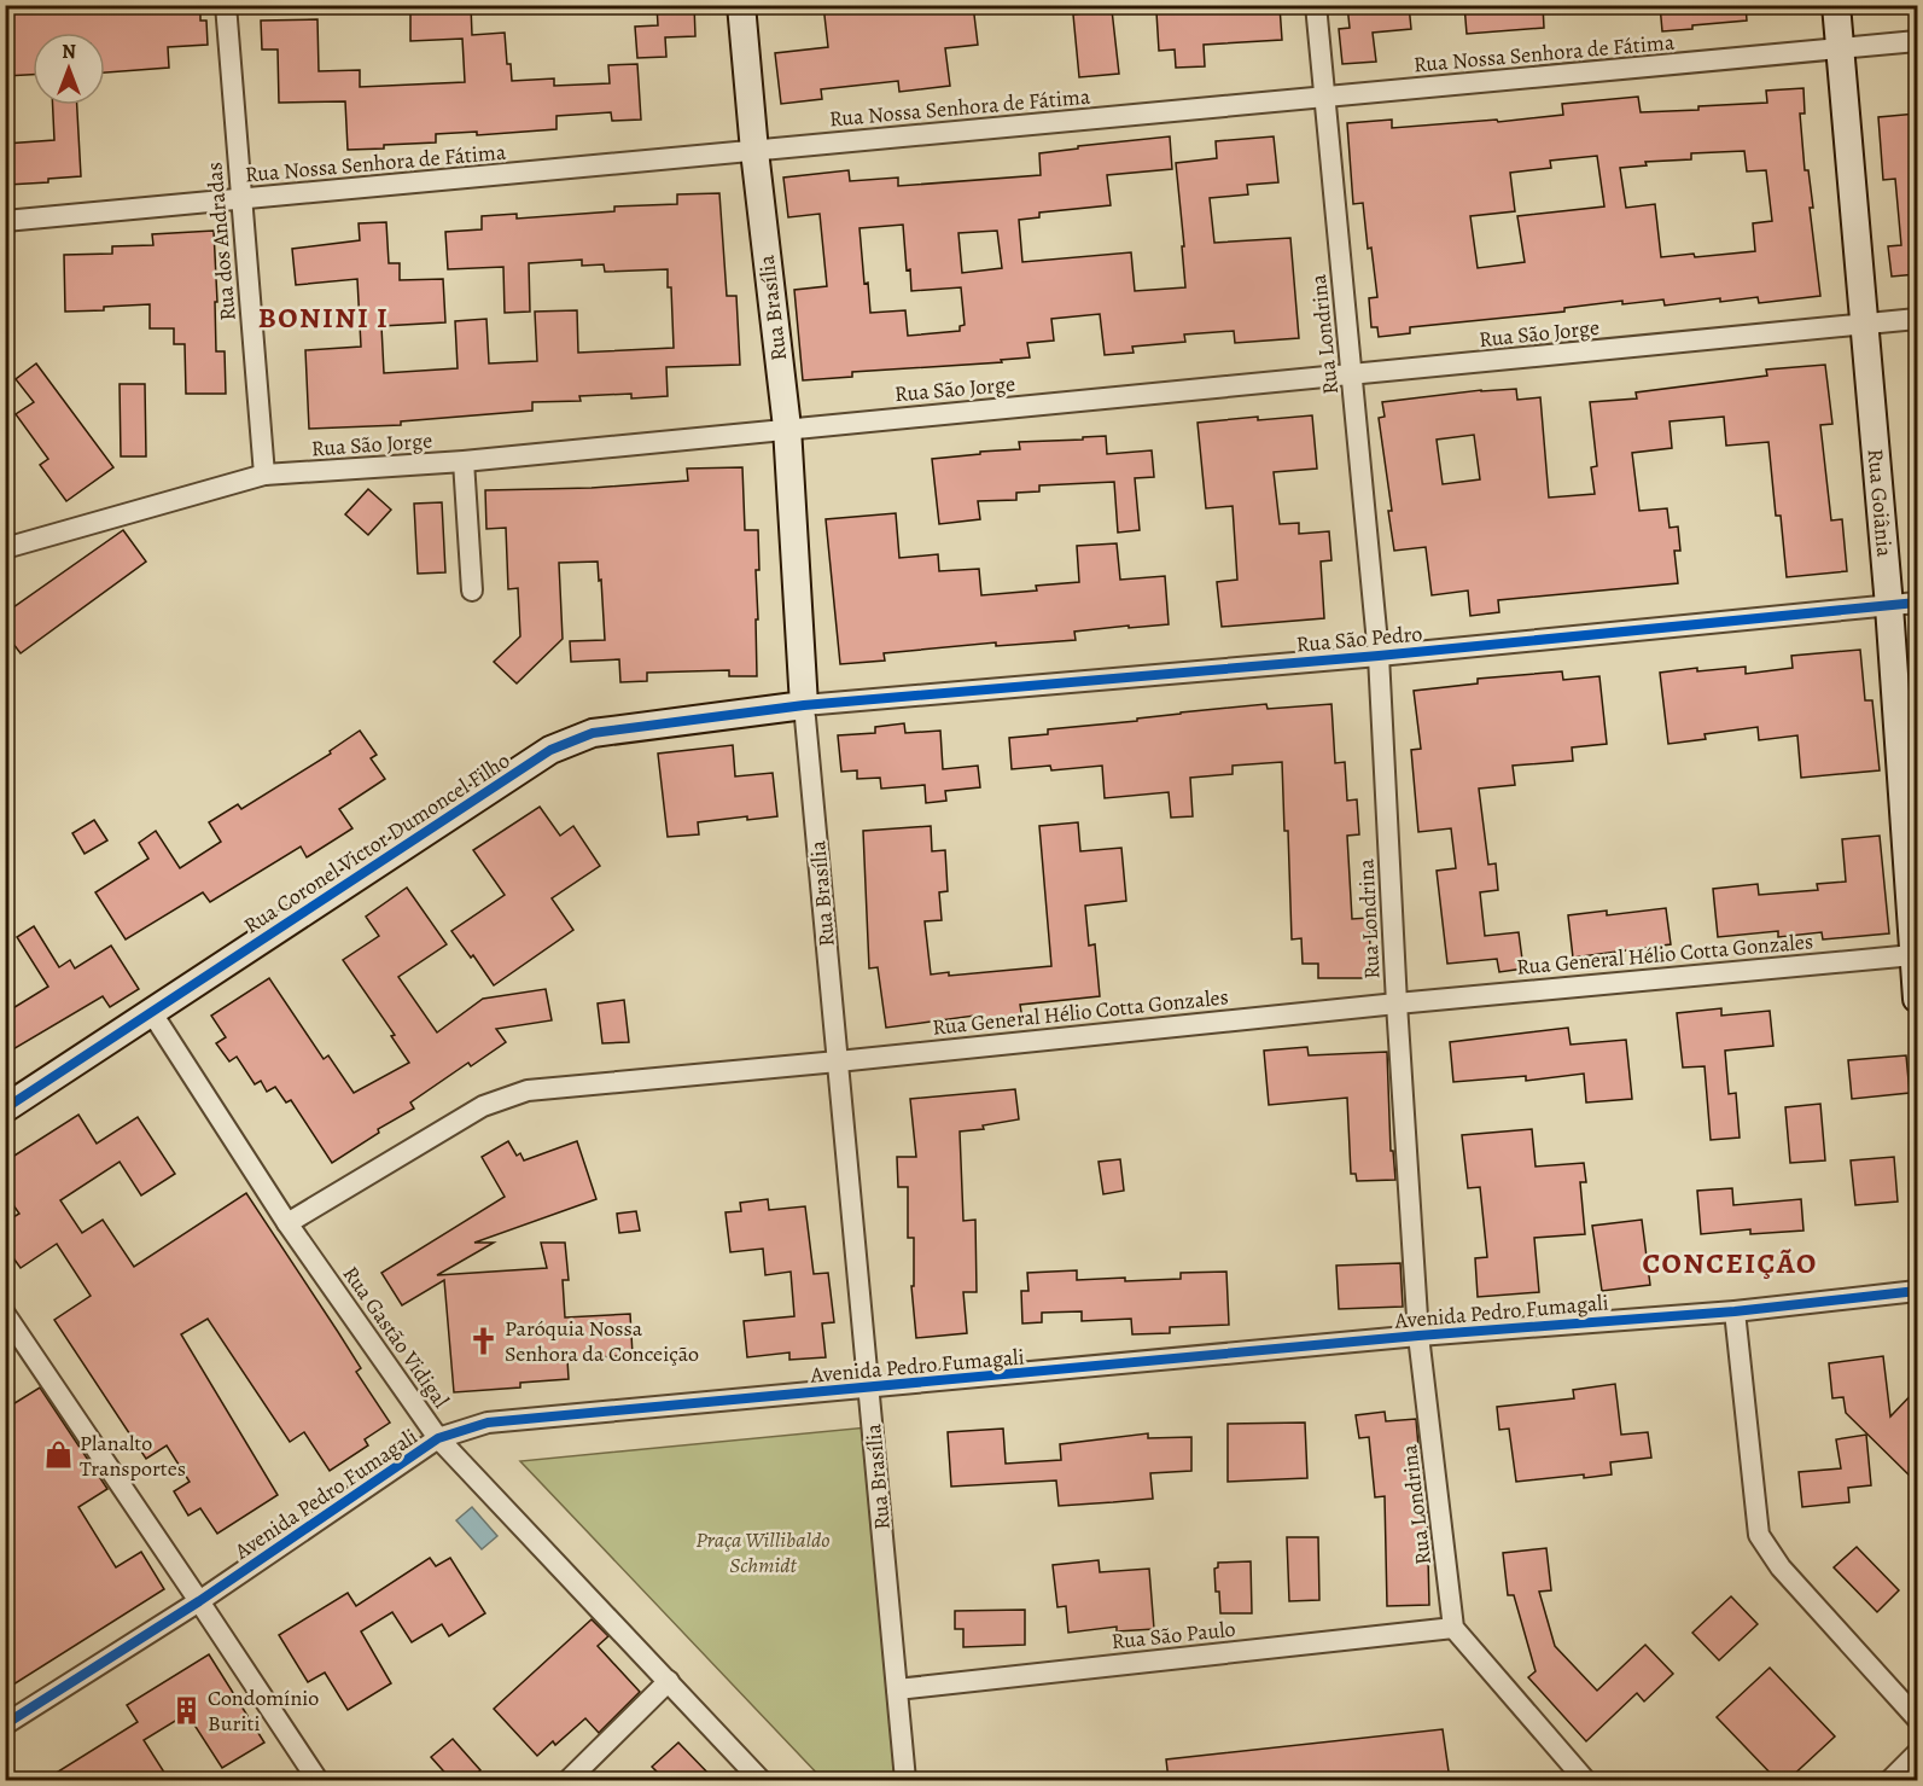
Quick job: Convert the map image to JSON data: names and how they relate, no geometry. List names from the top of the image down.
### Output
{
  "streets": {
    "street": [
      "Rua Nossa Senhora de Fátima",
      "Rua dos Andradas",
      "Rua Brasília",
      "Rua São Jorge",
      "Rua Londrina",
      "Rua Goiânia",
      "Rua São Pedro",
      "Rua Coronel Victor Dumoncel Filho",
      "Rua General Hélio Cotta Gonzales",
      "Avenida Pedro Fumagali",
      "Rua Gastão Vidigal",
      "Rua São Paulo"
    ]
  },
  "crossings": [
    ["Rua Nossa Senhora de Fátima", "Rua dos Andradas"],
    ["Rua Nossa Senhora de Fátima", "Rua Brasília"],
    ["Rua Nossa Senhora de Fátima", "Rua Londrina"],
    ["Rua Nossa Senhora de Fátima", "Rua Goiânia"],
    ["Rua dos Andradas", "Rua São Jorge"],
    ["Rua Brasília", "Rua São Jorge"],
    ["Rua Brasília", "Rua São Pedro"],
    ["Rua Brasília", "Rua Coronel Victor Dumoncel Filho"],
    ["Rua Brasília", "Rua General Hélio Cotta Gonzales"],
    ["Rua Brasília", "Avenida Pedro Fumagali"],
    ["Rua Brasília", "Rua São Paulo"],
    ["Rua São Jorge", "Rua Londrina"],
    ["Rua São Jorge", "Rua Goiânia"],
    ["Rua Londrina", "Rua São Pedro"],
    ["Rua Londrina", "Rua General Hélio Cotta Gonzales"],
    ["Rua Londrina", "Avenida Pedro Fumagali"],
    ["Rua Londrina", "Rua São Paulo"],
    ["Rua Goiânia", "Rua São Pedro"],
    ["Rua Goiânia", "Rua General Hélio Cotta Gonzales"],
    ["Rua São Pedro", "Rua Coronel Victor Dumoncel Filho"],
    ["Rua Coronel Victor Dumoncel Filho", "Rua Gastão Vidigal"],
    ["Rua General Hélio Cotta Gonzales", "Rua Gastão Vidigal"],
    ["Avenida Pedro Fumagali", "Rua Gastão Vidigal"]
  ],
  "districts": ["BONINI I", "CONCEIÇÃO"],
  "parks": ["Praça Willibaldo Schmidt"],
  "places": {
    "church": ["Paróquia Nossa Senhora da Conceição"],
    "shop": ["Planalto Transportes"],
    "building": ["Condomínio Buriti"]
  },
  "north": "top"
}
